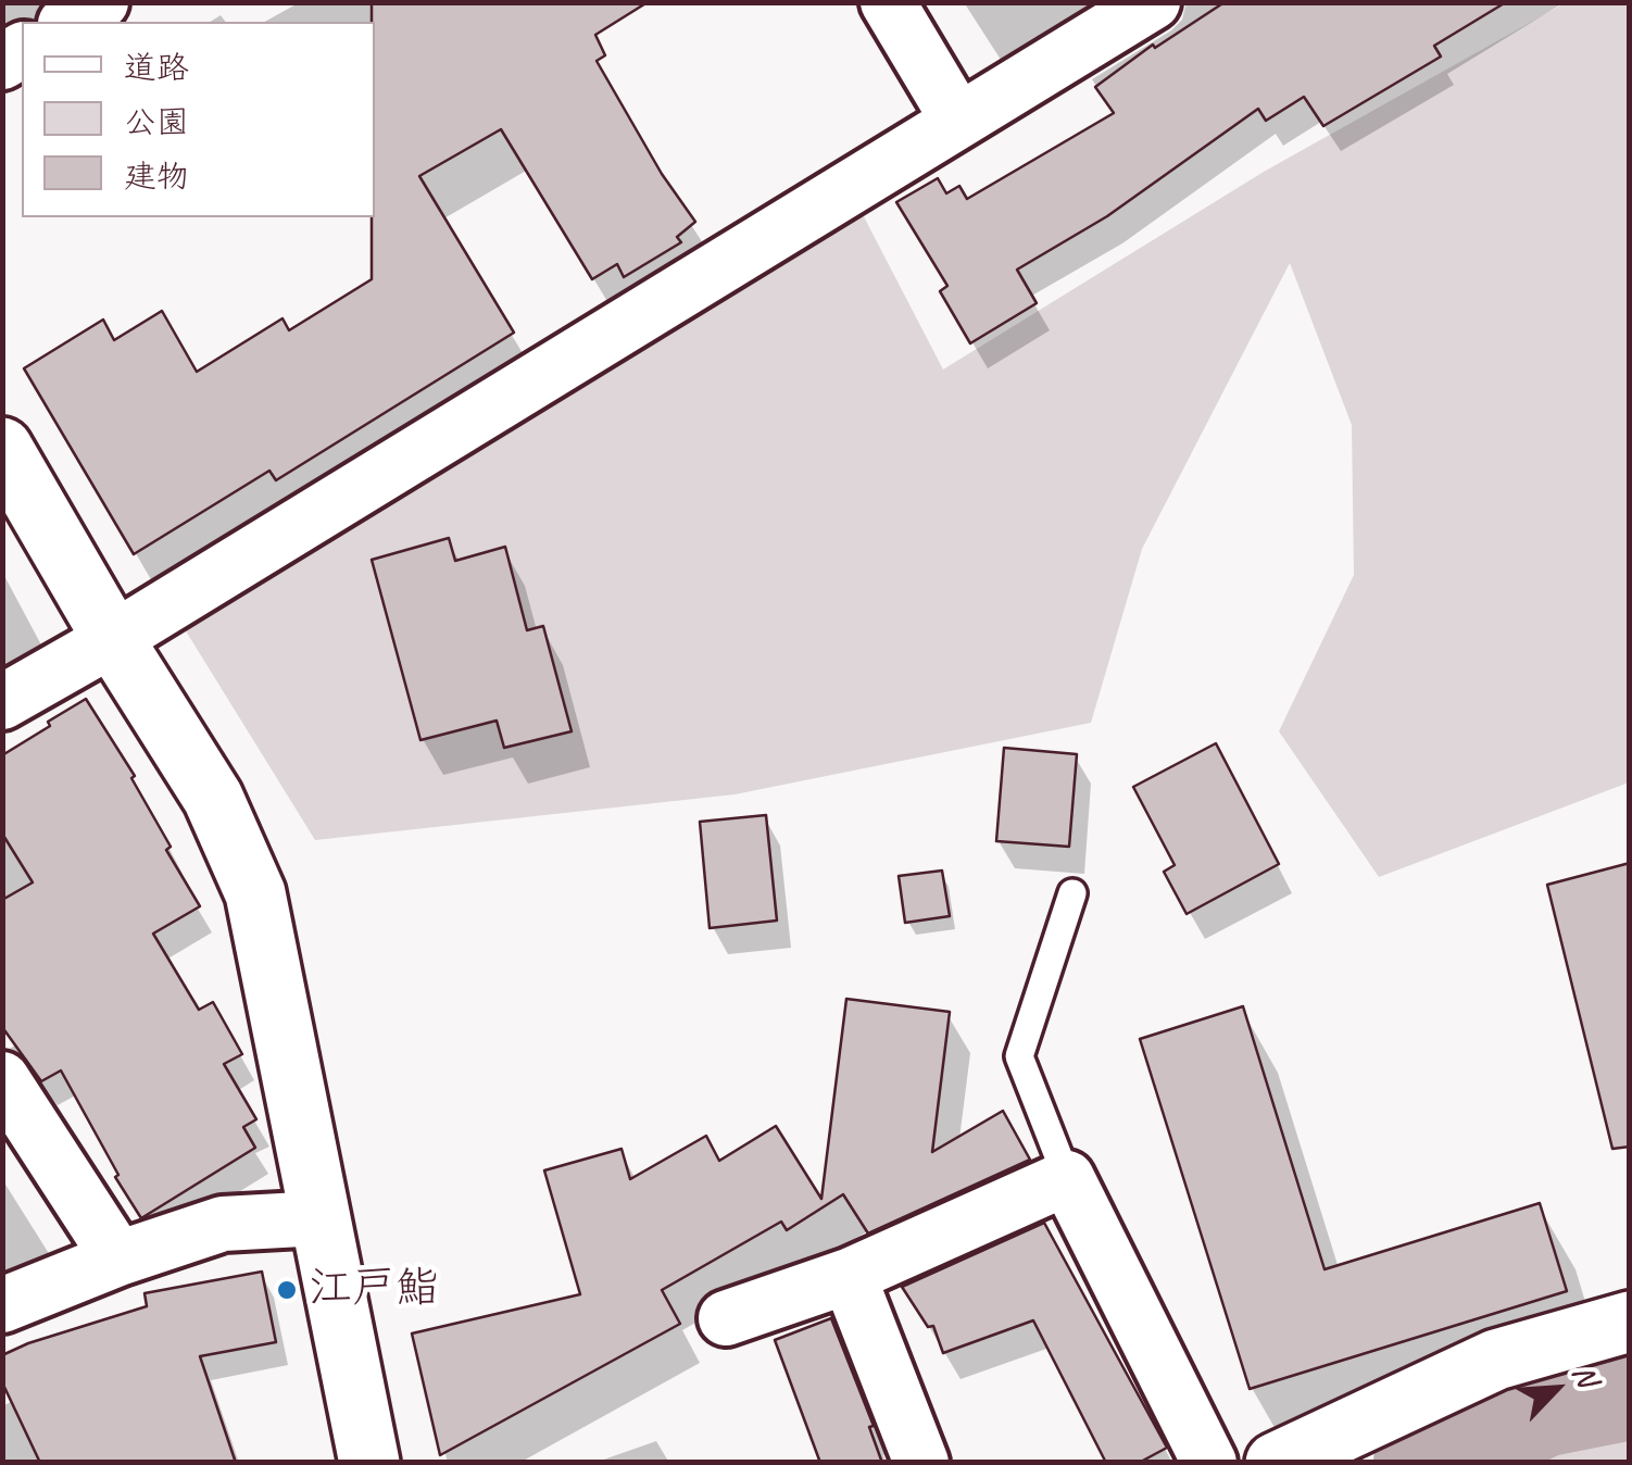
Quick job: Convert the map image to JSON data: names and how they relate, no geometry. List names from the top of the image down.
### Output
{
  "places": ["江戸鮨"],
  "legend": ["道路", "公園", "建物"],
  "north": "top right"
}
